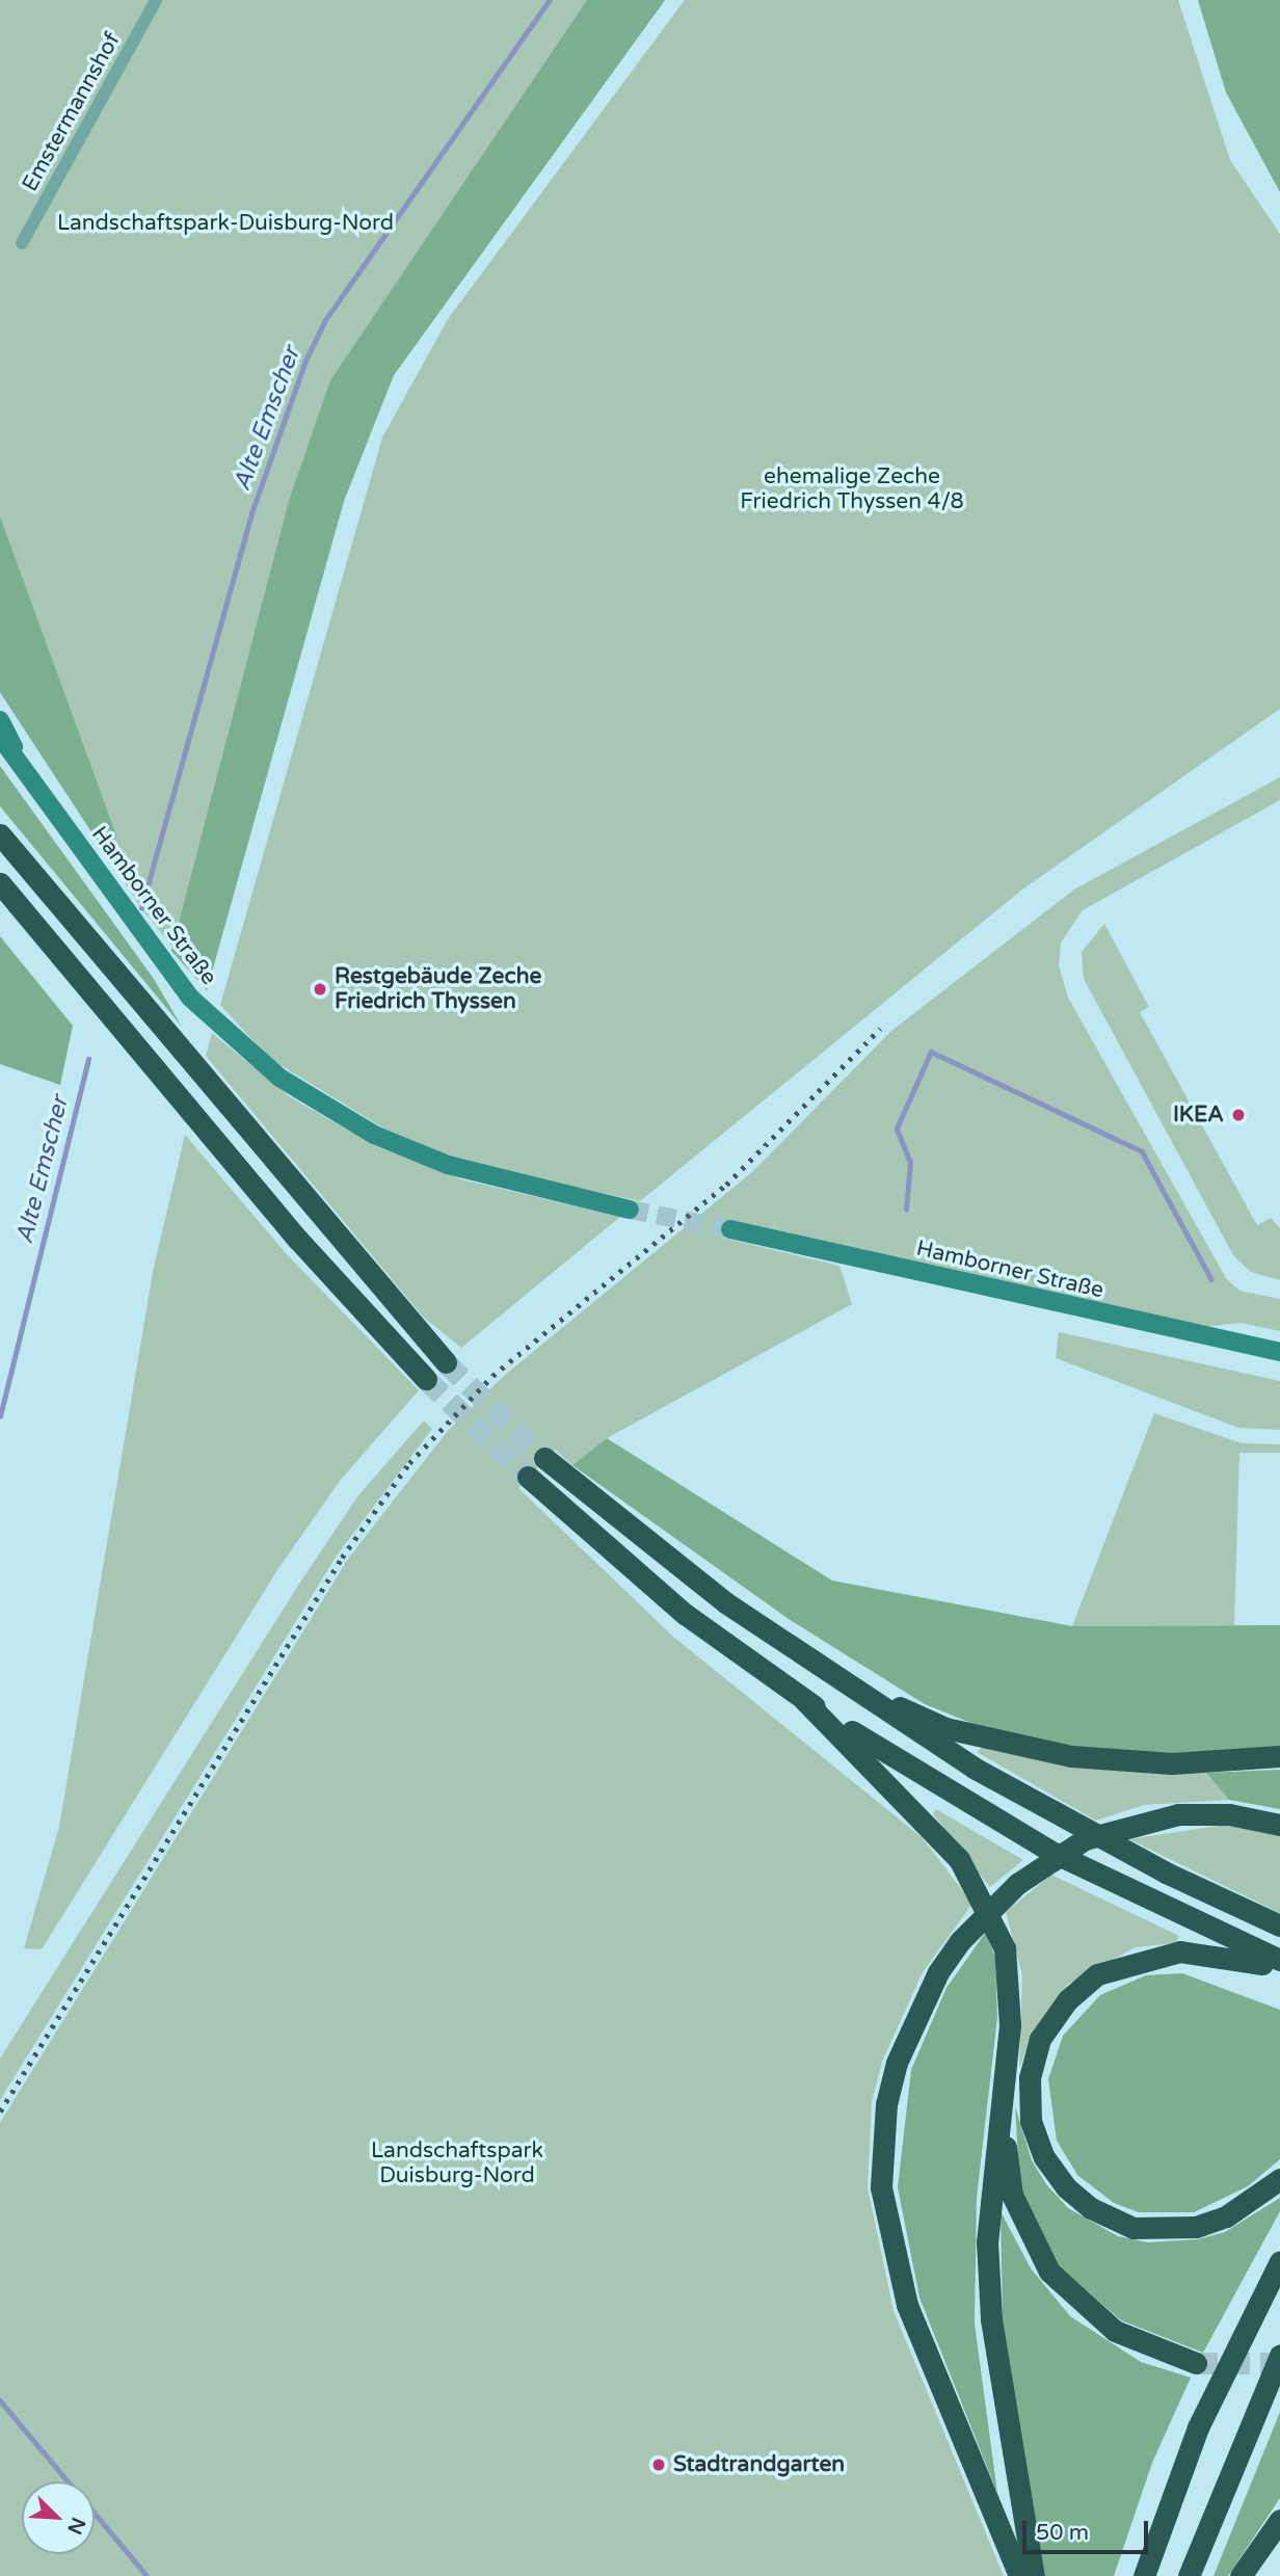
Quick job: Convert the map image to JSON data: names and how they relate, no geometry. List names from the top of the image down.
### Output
{
  "streets": {
    "street": ["Emstermannshof", "Hamborner Straße"]
  },
  "water": ["Alte Emscher"],
  "parks": ["Landschaftspark-Duisburg-Nord", "ehemalige Zeche Friedrich Thyssen 4/8", "Landschaftspark Duisburg-Nord"],
  "places": ["Restgebäude Zeche Friedrich Thyssen", "IKEA", "Stadtrandgarten"],
  "scale_bar": "50 m",
  "north": "bottom right"
}
